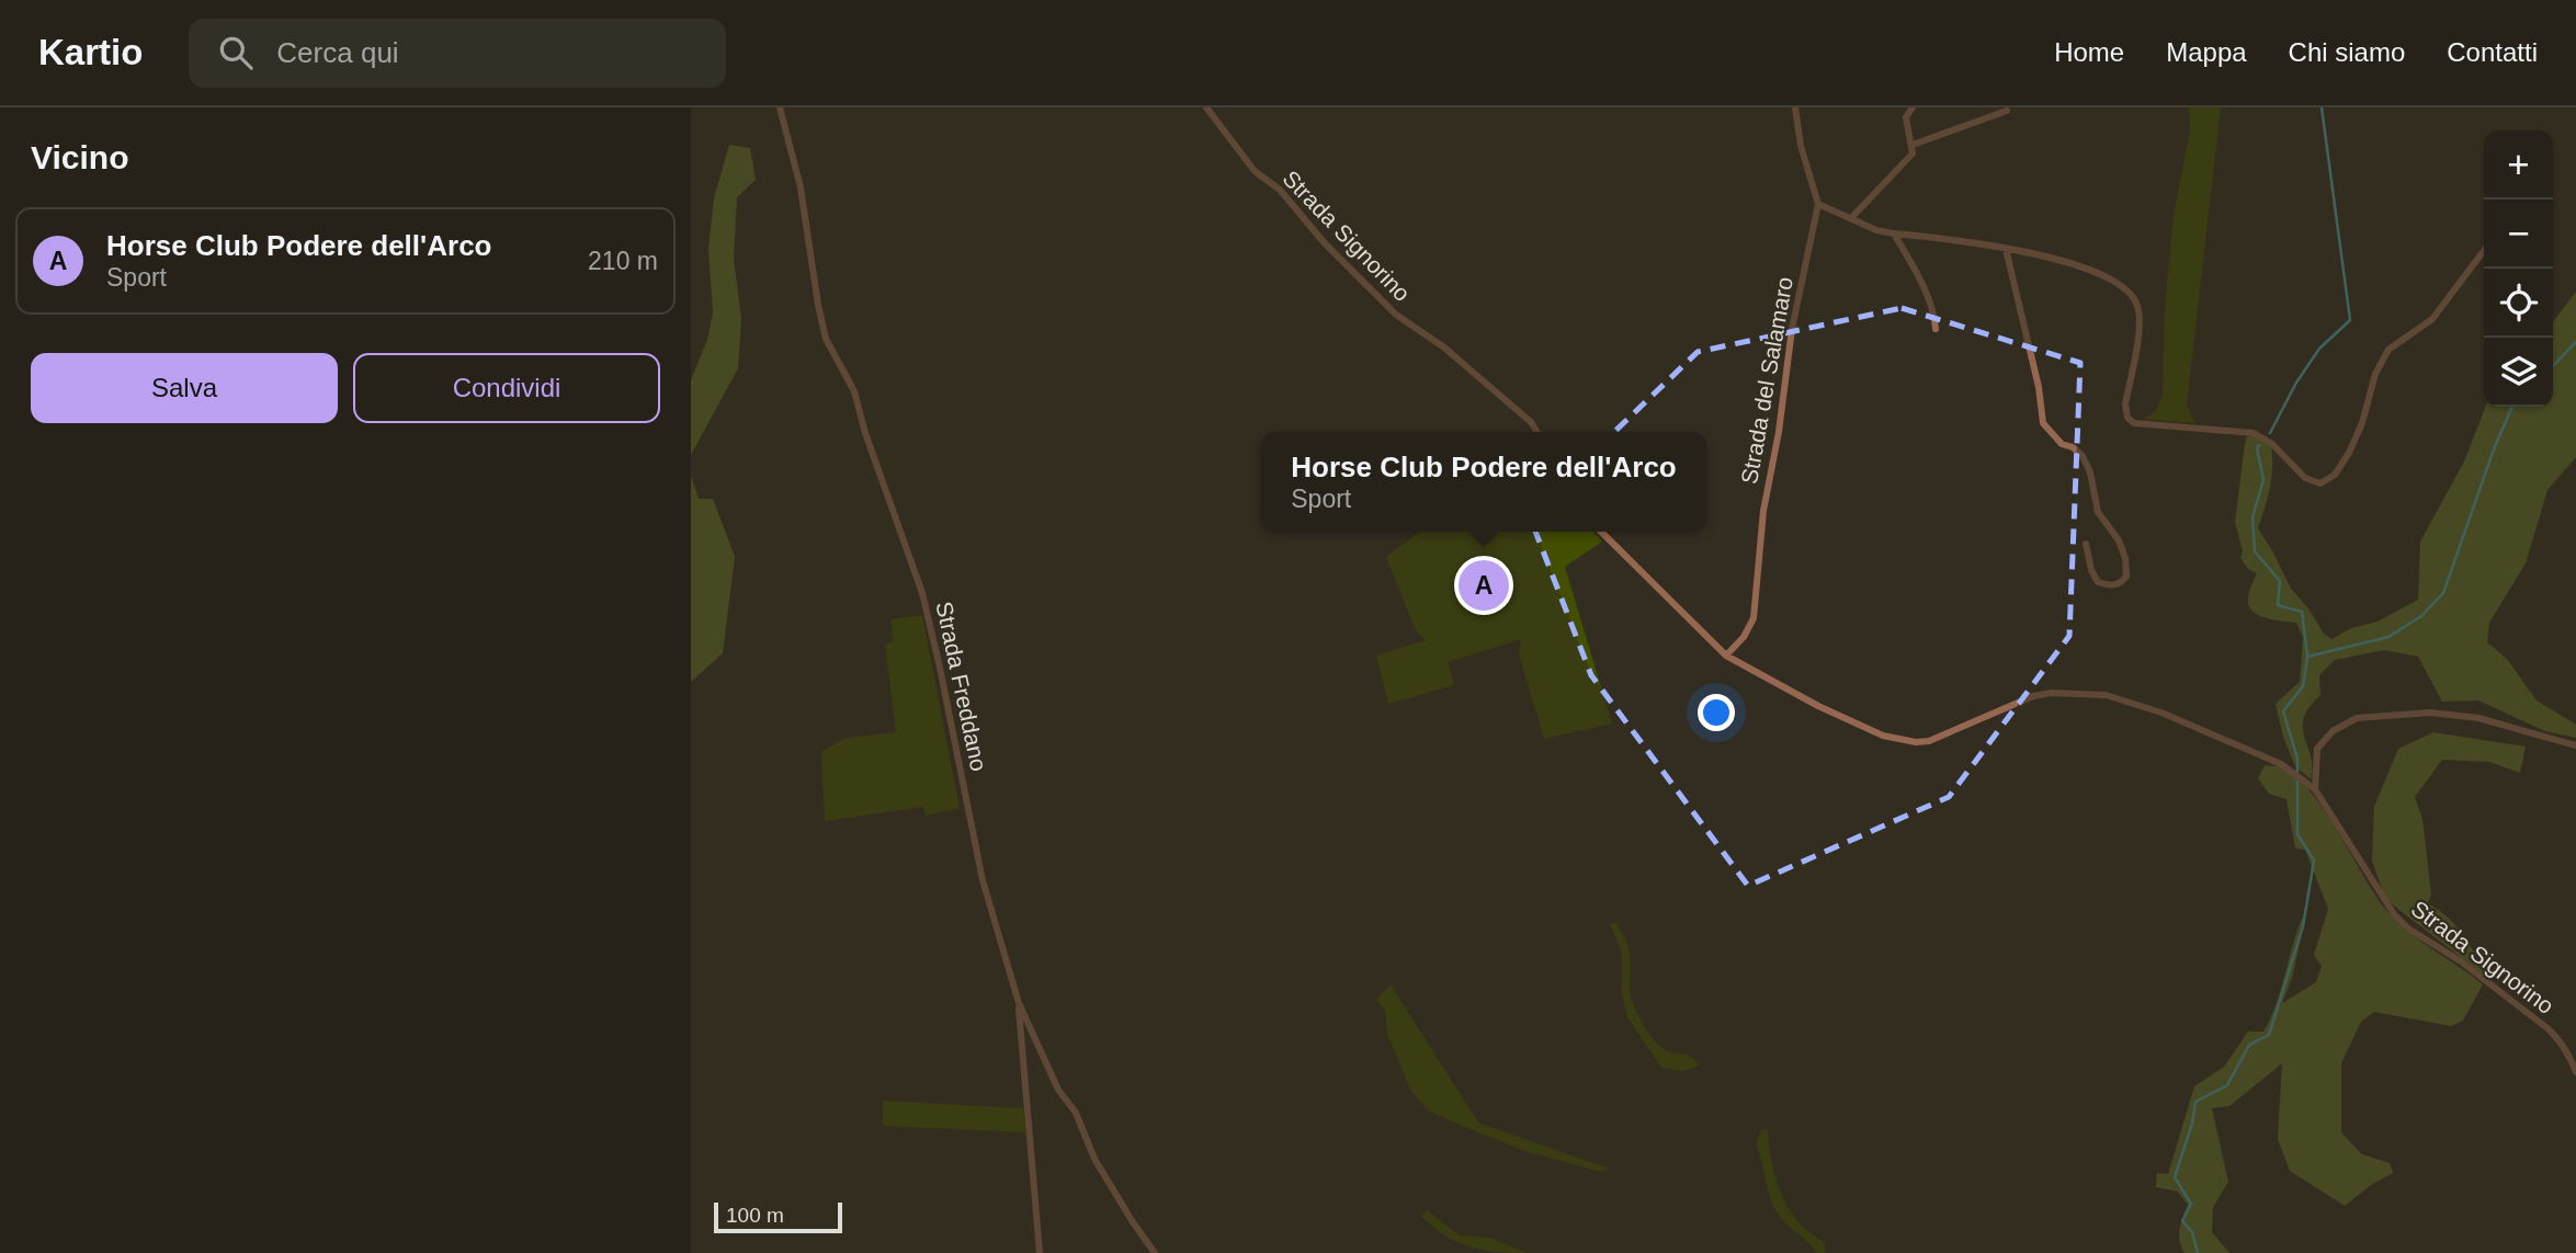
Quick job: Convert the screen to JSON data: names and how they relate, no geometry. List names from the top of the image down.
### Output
{
  "streets": {
    "street": ["Strada Signorino", "Strada del Salamaro", "Strada Freddano"]
  },
  "crossings": [
    ["Strada Signorino", "Strada del Salamaro"]
  ],
  "scale_bar": "100 m",
  "page": {
    "header": "Kartio",
    "search": "Cerca qui",
    "nav": [
      "Home",
      "Mappa",
      "Chi siamo",
      "Contatti"
    ],
    "heading": "Vicino",
    "map_buttons": ["+", "−"],
    "list": [
      {
        "mark": "A",
        "name": "Horse Club Podere dell'Arco",
        "note": "Sport",
        "value": "210 m"
      }
    ],
    "buttons": ["Salva", "Condividi"],
    "popup": ["Horse Club Podere dell'Arco", "Sport"],
    "pins": "A",
    "scale": "100 m"
  }
}
